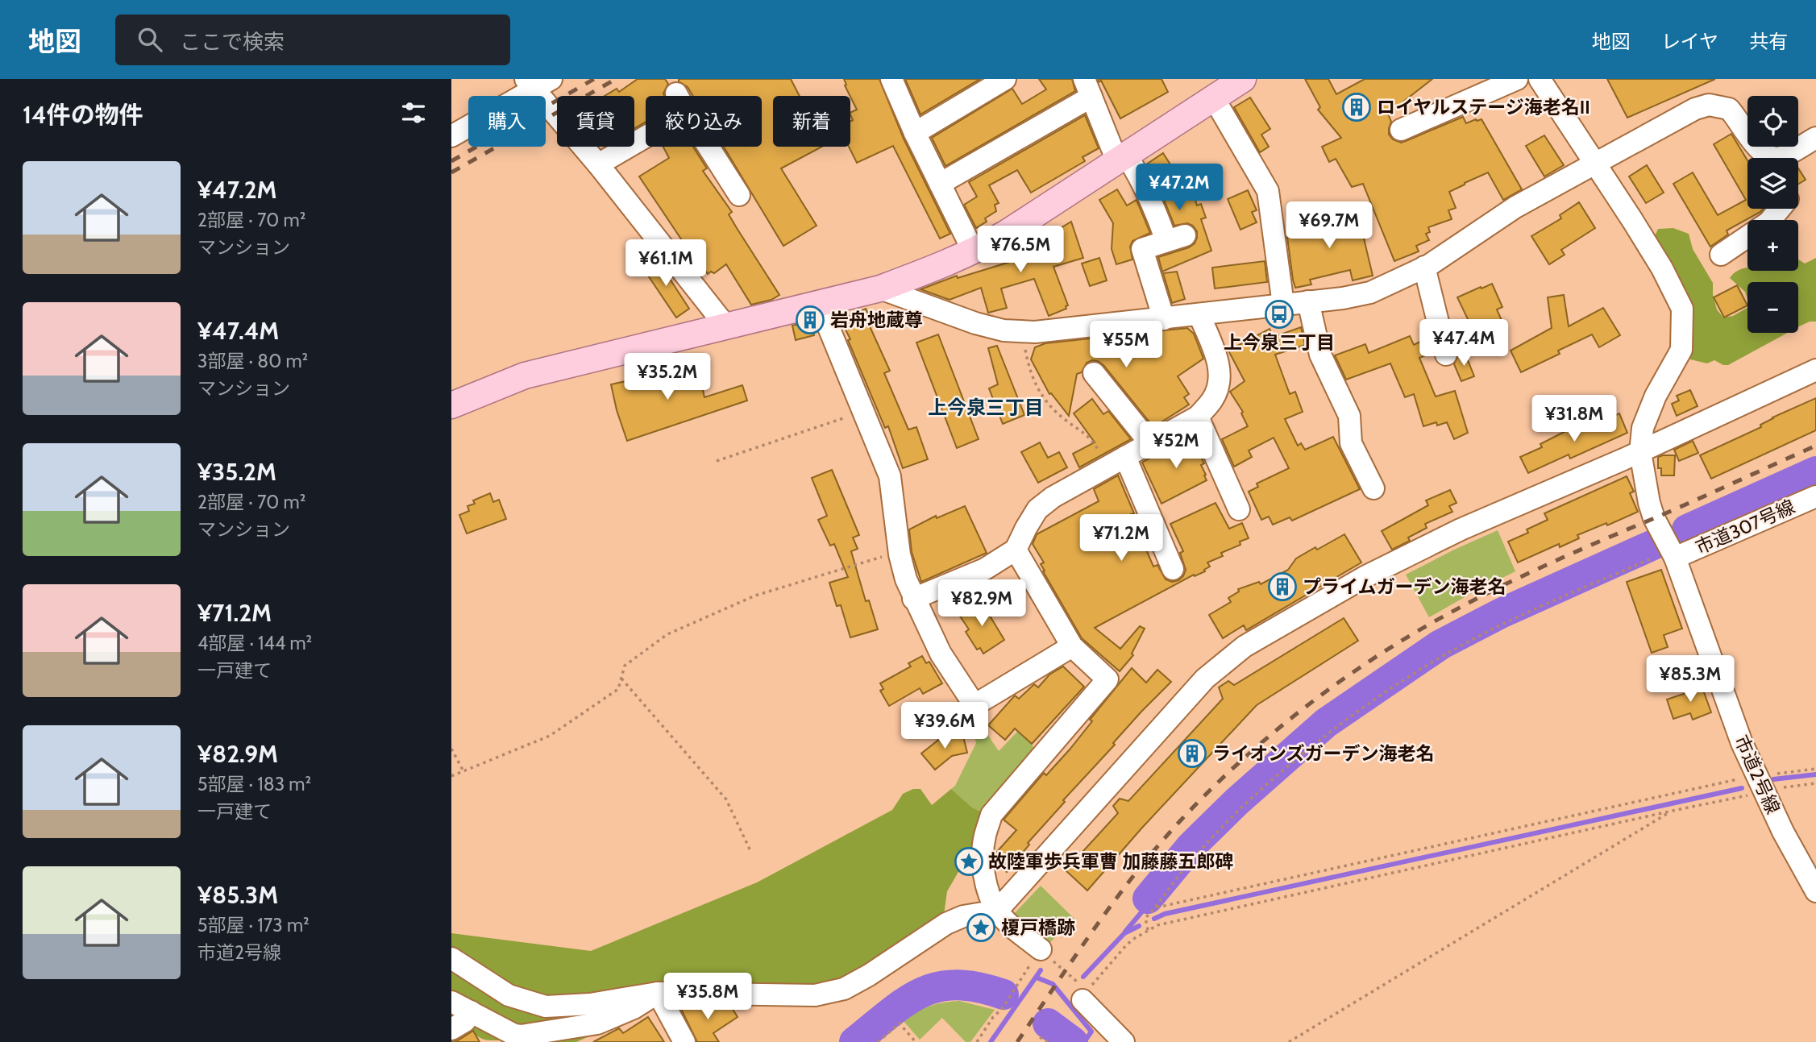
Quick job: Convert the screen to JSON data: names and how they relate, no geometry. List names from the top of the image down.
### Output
{
  "streets": {
    "street": ["市道307号線", "市道2号線"]
  },
  "crossings": [
    ["市道307号線", "市道2号線"]
  ],
  "districts": ["上今泉三丁目"],
  "places": {
    "building": [
      "ロイヤルステージ海老名II",
      "岩舟地蔵尊",
      "プライムガーデン海老名",
      "ライオンズガーデン海老名"
    ],
    "bus stop": ["上今泉三丁目"],
    "place": ["故陸軍歩兵軍曹 加藤藤五郎碑", "榎戸橋跡"]
  },
  "page": {
    "header": "地図",
    "search": "ここで検索",
    "nav": ["地図", "レイヤ", "共有"],
    "heading": "14件の物件",
    "map_buttons": ["+", "−"],
    "chip": [
      "購入",
      "賃貸",
      "絞り込み",
      "新着"
    ],
    "list": [
      {
        "name": "¥47.2M",
        "note": "2部屋 · 70 m² · マンション"
      },
      {
        "name": "¥47.4M",
        "note": "3部屋 · 80 m² · マンション"
      },
      {
        "name": "¥35.2M",
        "note": "2部屋 · 70 m² · マンション"
      },
      {
        "name": "¥71.2M",
        "note": "4部屋 · 144 m² · 一戸建て"
      },
      {
        "name": "¥82.9M",
        "note": "5部屋 · 183 m² · 一戸建て"
      },
      {
        "name": "¥85.3M",
        "note": "5部屋 · 173 m² · 市道2号線"
      }
    ],
    "price": [
      "¥47.2M",
      "¥69.7M",
      "¥76.5M",
      "¥61.1M",
      "¥47.4M",
      "¥55M",
      "¥35.2M",
      "¥31.8M",
      "¥52M",
      "¥71.2M",
      "¥82.9M",
      "¥85.3M",
      "¥39.6M",
      "¥35.8M"
    ]
  }
}
